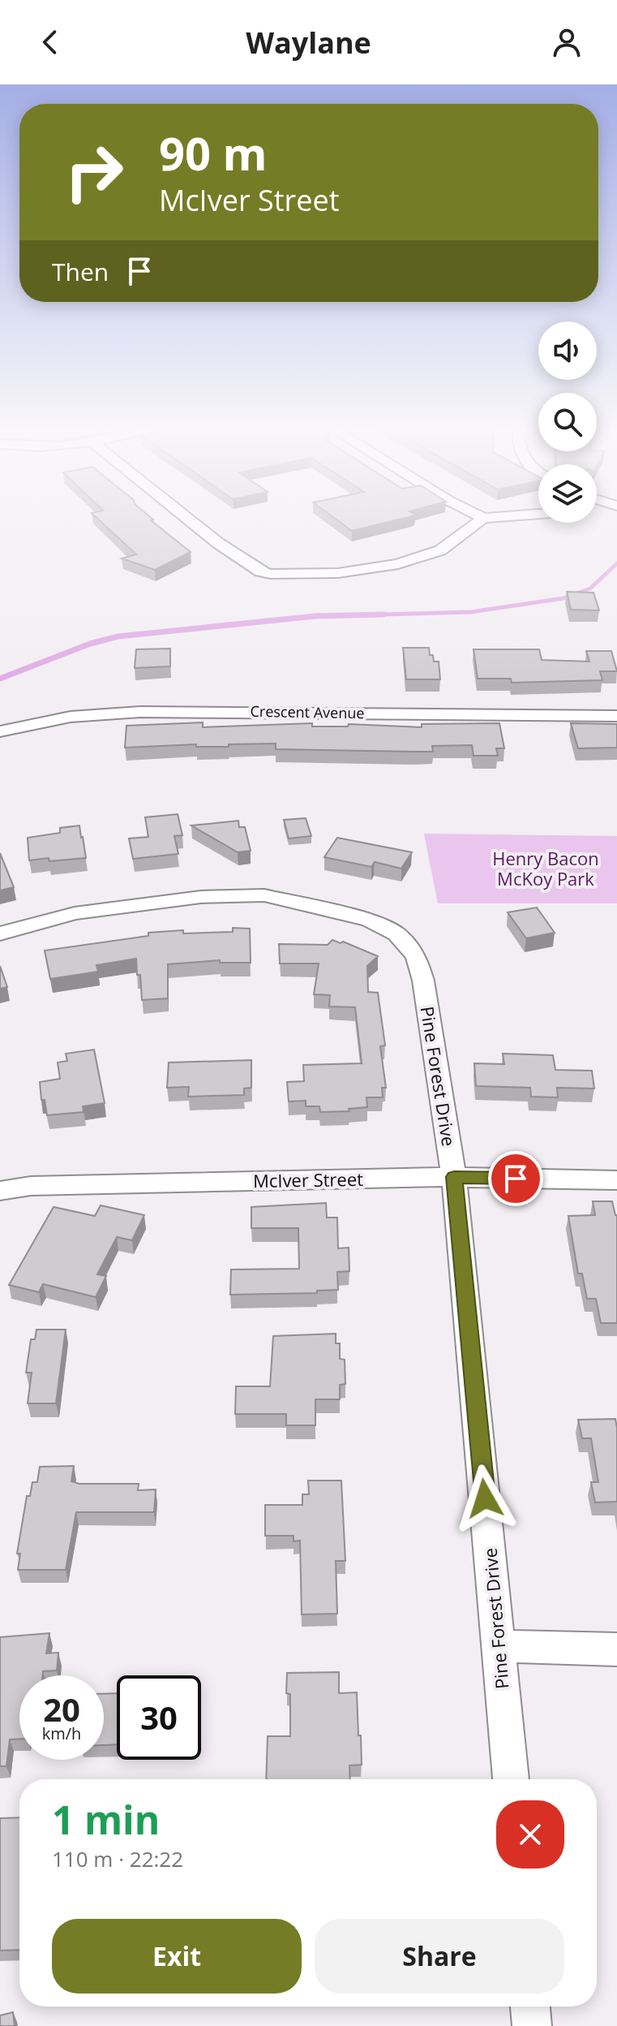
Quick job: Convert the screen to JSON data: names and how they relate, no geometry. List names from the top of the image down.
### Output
{
  "streets": {
    "street": ["Crescent Avenue", "Pine Forest Drive", "McIver Street"]
  },
  "crossings": [
    ["Pine Forest Drive", "McIver Street"]
  ],
  "parks": ["Henry Bacon McKoy Park"],
  "page": {
    "header": "Waylane",
    "turn": ["90 m", "McIver Street"],
    "then": "Then",
    "speed": "20 km/h",
    "limit": "30",
    "heading": ["1 min", "110 m · 22:22"],
    "buttons": ["Exit", "Share"]
  }
}
